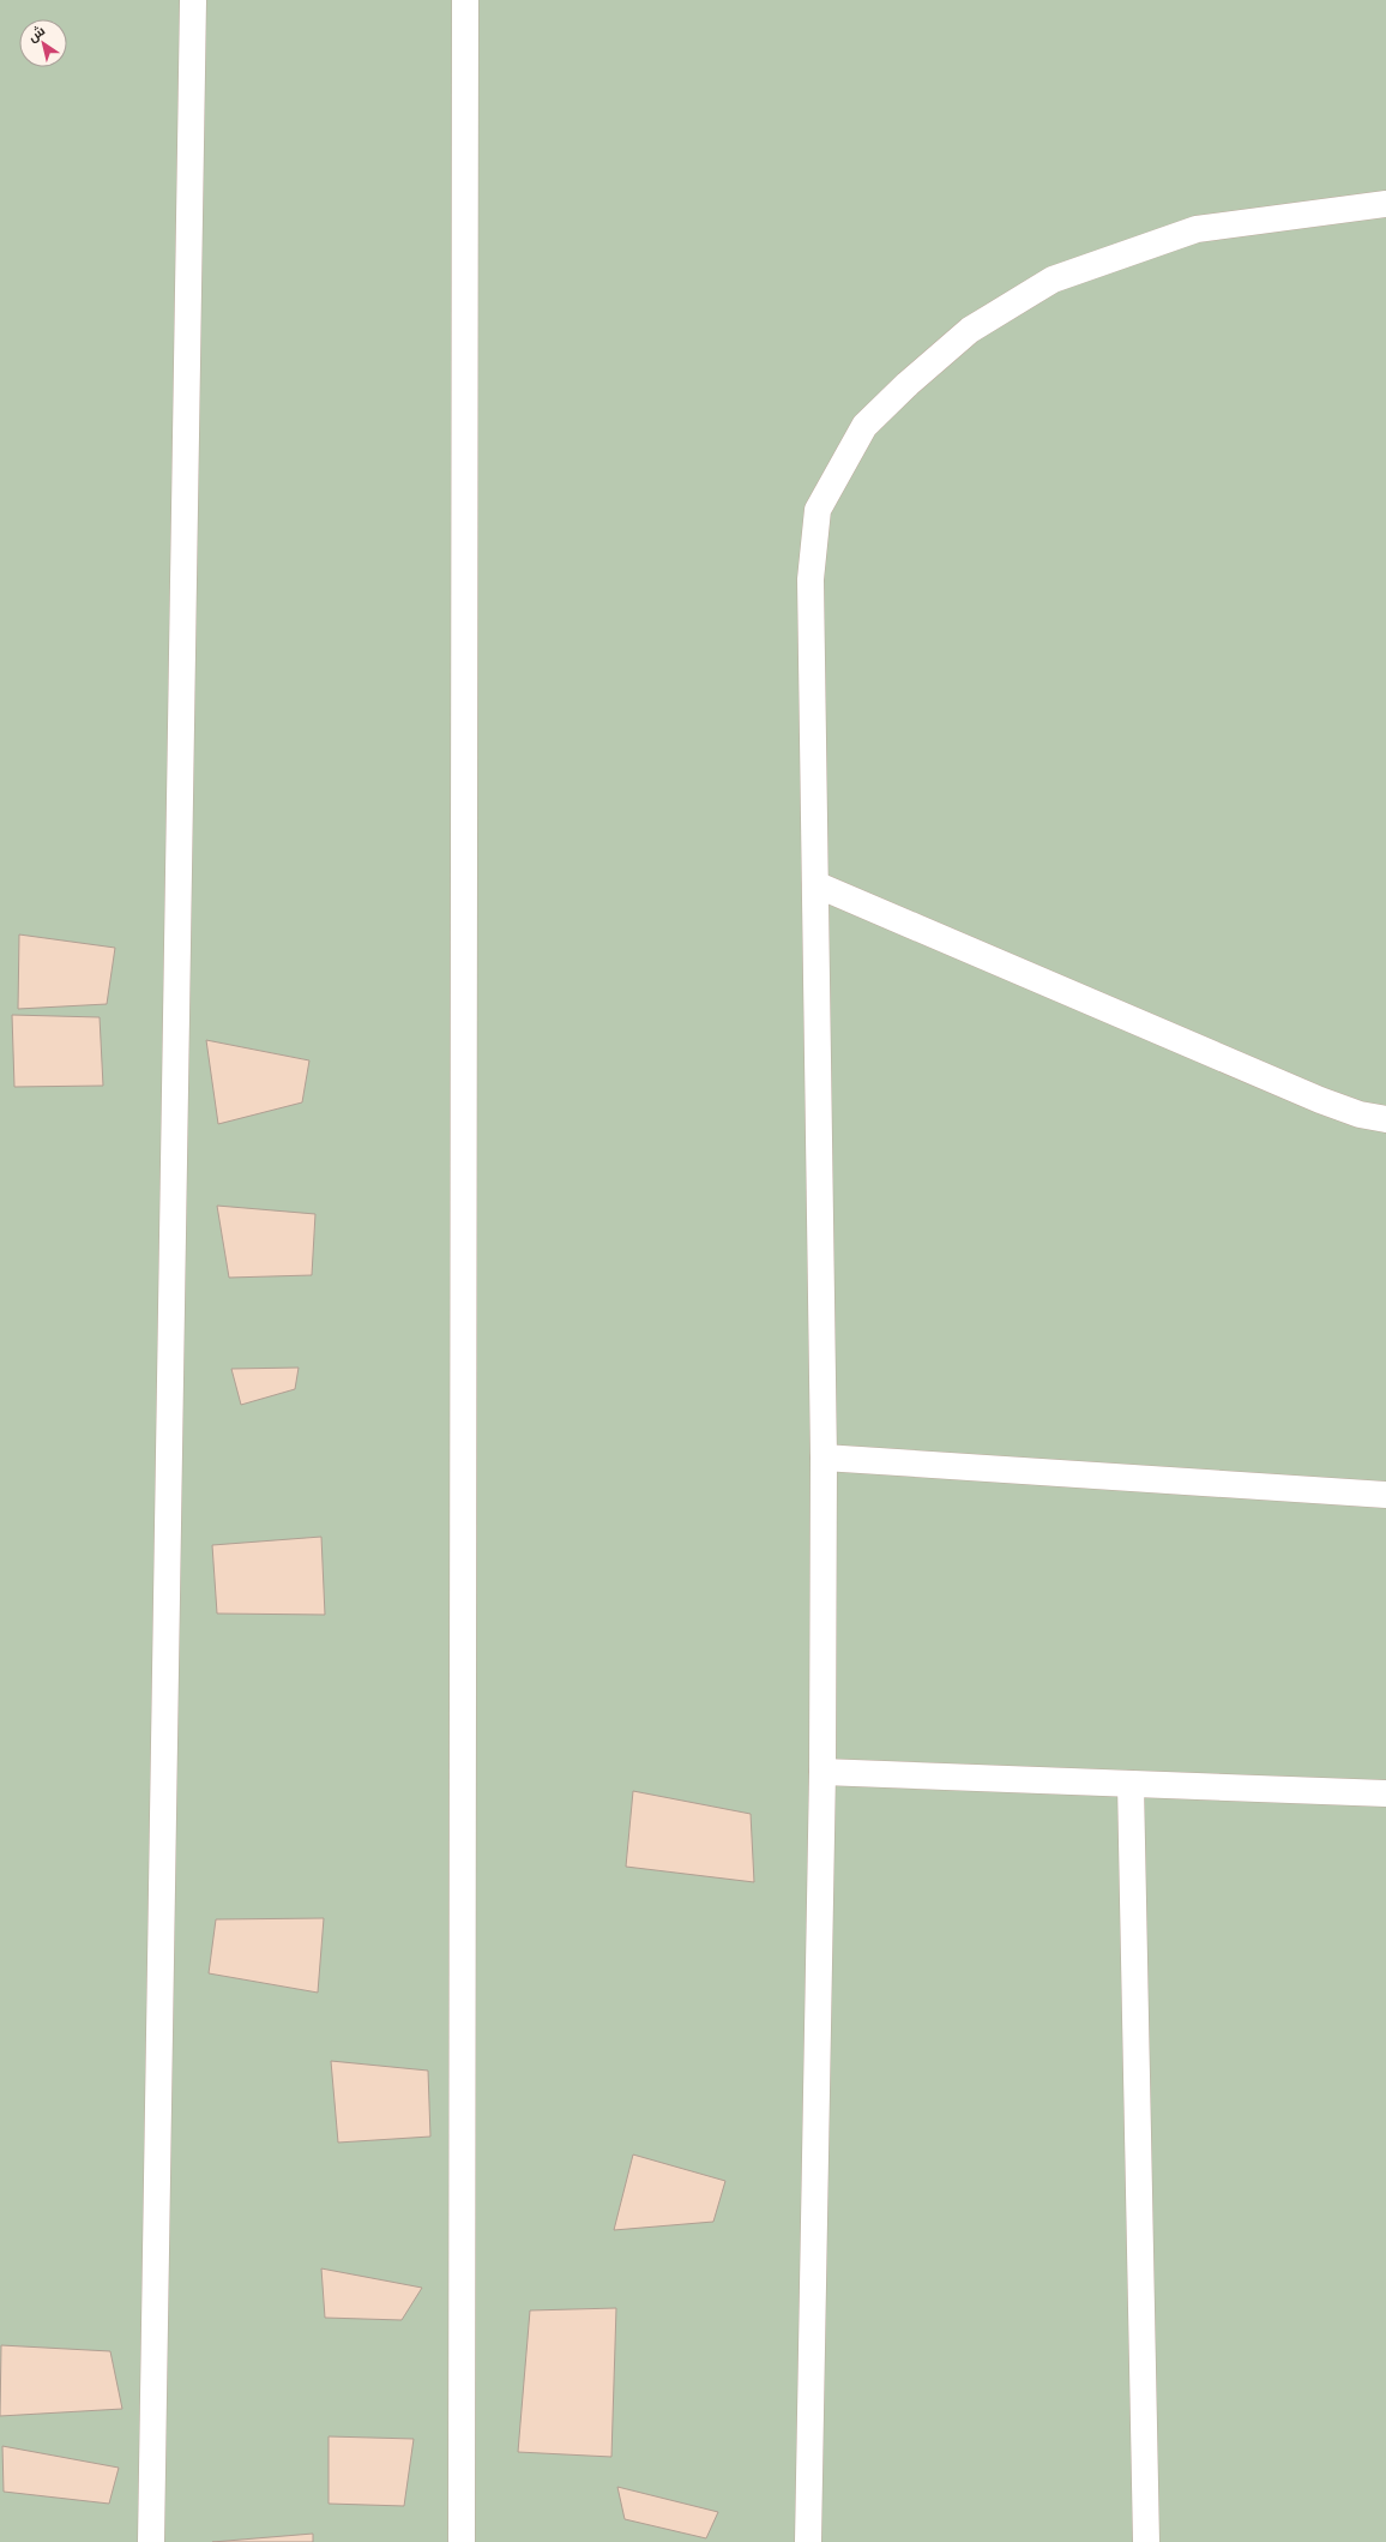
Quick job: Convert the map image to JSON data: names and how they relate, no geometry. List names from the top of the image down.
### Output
{
  "north": "top left"
}
